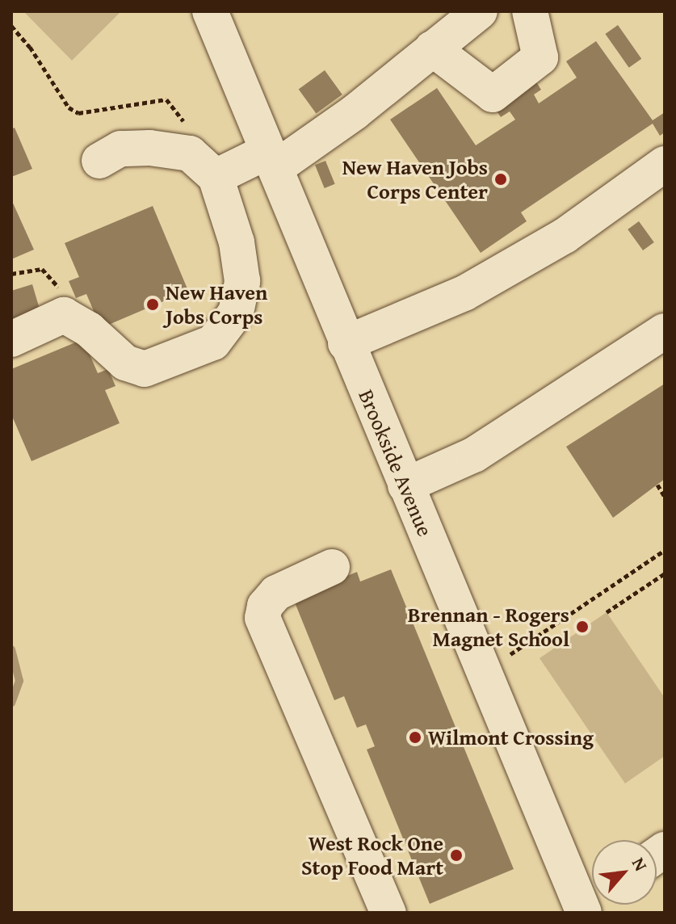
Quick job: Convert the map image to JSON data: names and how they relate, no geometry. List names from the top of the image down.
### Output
{
  "streets": {
    "street": ["Brookside Avenue"]
  },
  "places": [
    "New Haven Jobs Corps Center",
    "New Haven Jobs Corps",
    "Brennan - Rogers Magnet School",
    "Wilmont Crossing",
    "West Rock One Stop Food Mart"
  ],
  "north": "top right"
}
